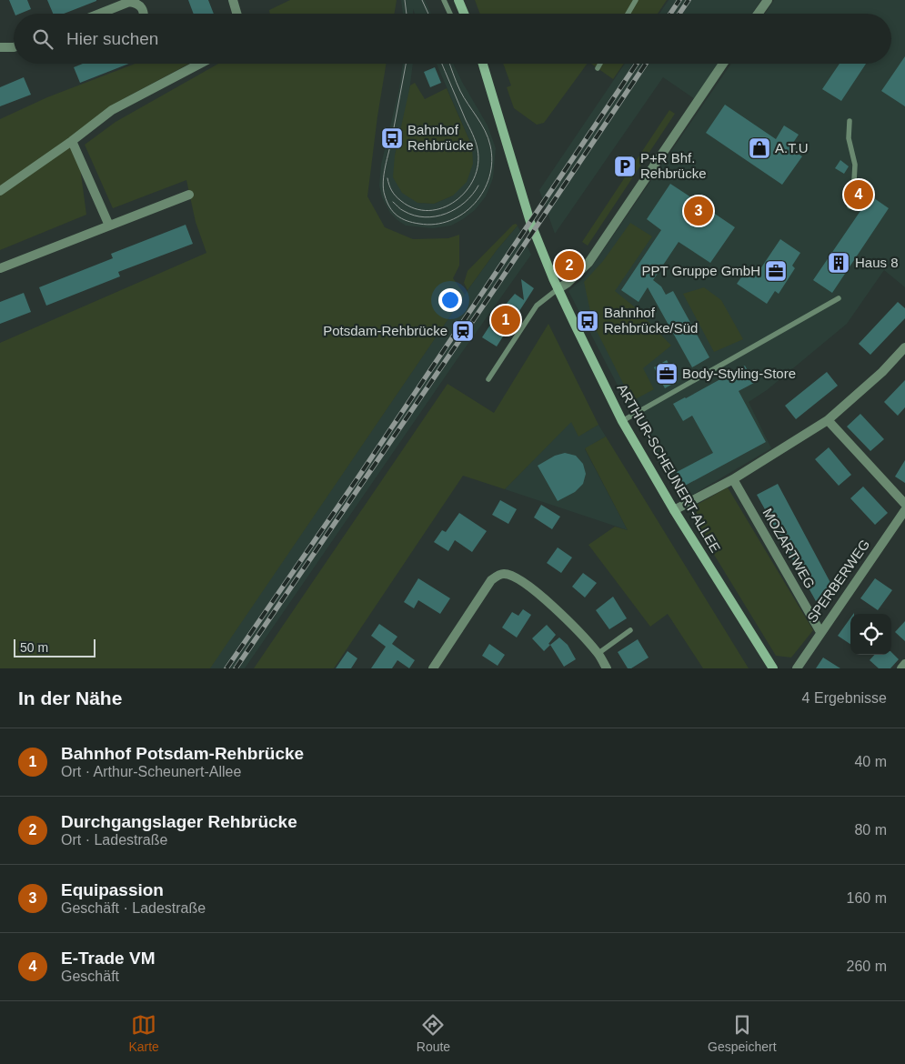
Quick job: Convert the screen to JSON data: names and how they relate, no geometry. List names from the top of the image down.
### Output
{
  "streets": {
    "main road": ["ARTHUR-SCHEUNERT-ALLEE"],
    "street": ["MOZARTWEG", "SPERBERWEG"]
  },
  "crossings": [
    ["MOZARTWEG", "SPERBERWEG"]
  ],
  "places": {
    "bus stop": ["Bahnhof Rehbrücke", "Bahnhof Rehbrücke/Süd"],
    "shop": ["A.T.U"],
    "parking": ["P+R Bhf. Rehbrücke"],
    "building": ["Haus 8"],
    "office": ["PPT Gruppe GmbH", "Body-Styling-Store"],
    "station": ["Potsdam-Rehbrücke"]
  },
  "scale_bar": "50 m",
  "page": {
    "search": "Hier suchen",
    "pins": [
      "4",
      "3",
      "2",
      "1"
    ],
    "scale": "50 m",
    "heading": ["In der Nähe", "4 Ergebnisse"],
    "list": [
      {
        "mark": "1",
        "name": "Bahnhof Potsdam-Rehbrücke",
        "note": "Ort · Arthur-Scheunert-Allee",
        "value": "40 m"
      },
      {
        "mark": "2",
        "name": "Durchgangslager Rehbrücke",
        "note": "Ort · Ladestraße",
        "value": "80 m"
      },
      {
        "mark": "3",
        "name": "Equipassion",
        "note": "Geschäft · Ladestraße",
        "value": "160 m"
      },
      {
        "mark": "4",
        "name": "E-Trade VM",
        "note": "Geschäft",
        "value": "260 m"
      }
    ],
    "nav": ["Karte", "Route", "Gespeichert"]
  }
}
